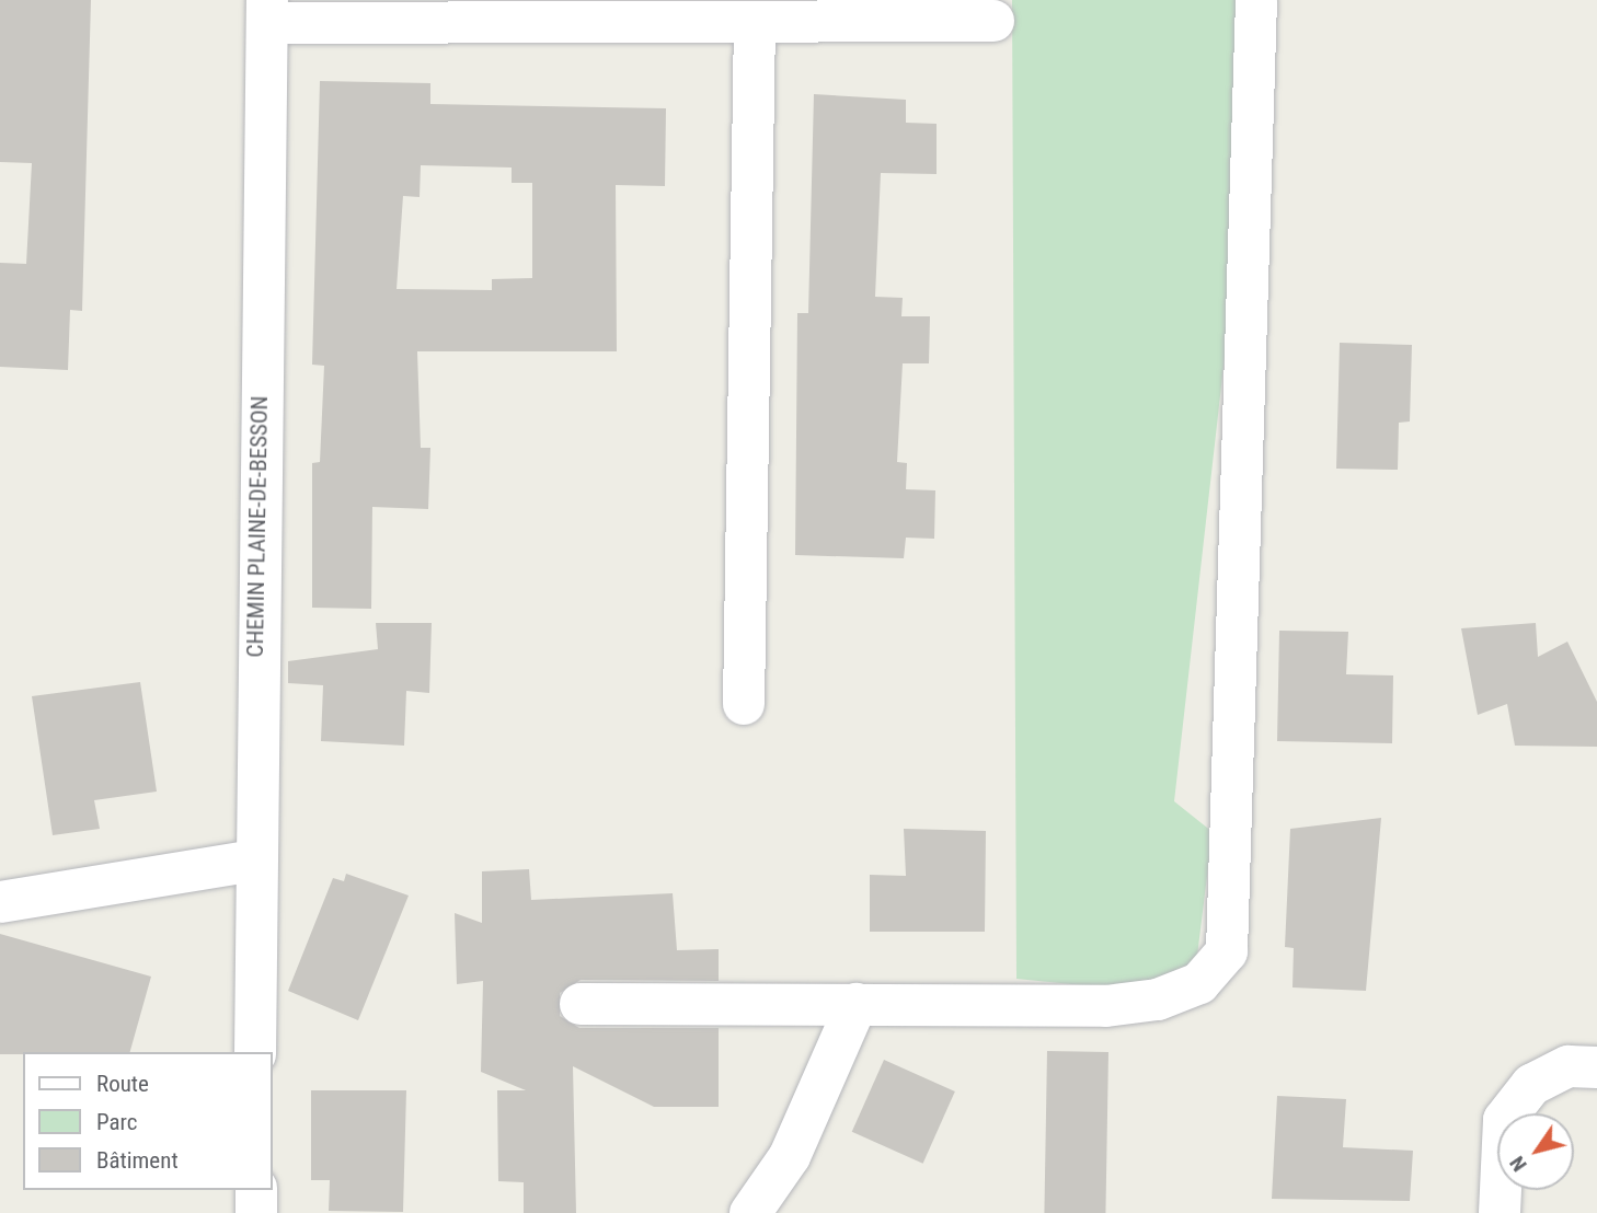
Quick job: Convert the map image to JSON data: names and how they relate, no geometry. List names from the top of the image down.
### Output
{
  "streets": {
    "street": ["CHEMIN PLAINE-DE-BESSON"]
  },
  "legend": ["Route", "Parc", "Bâtiment"],
  "north": "bottom left"
}
